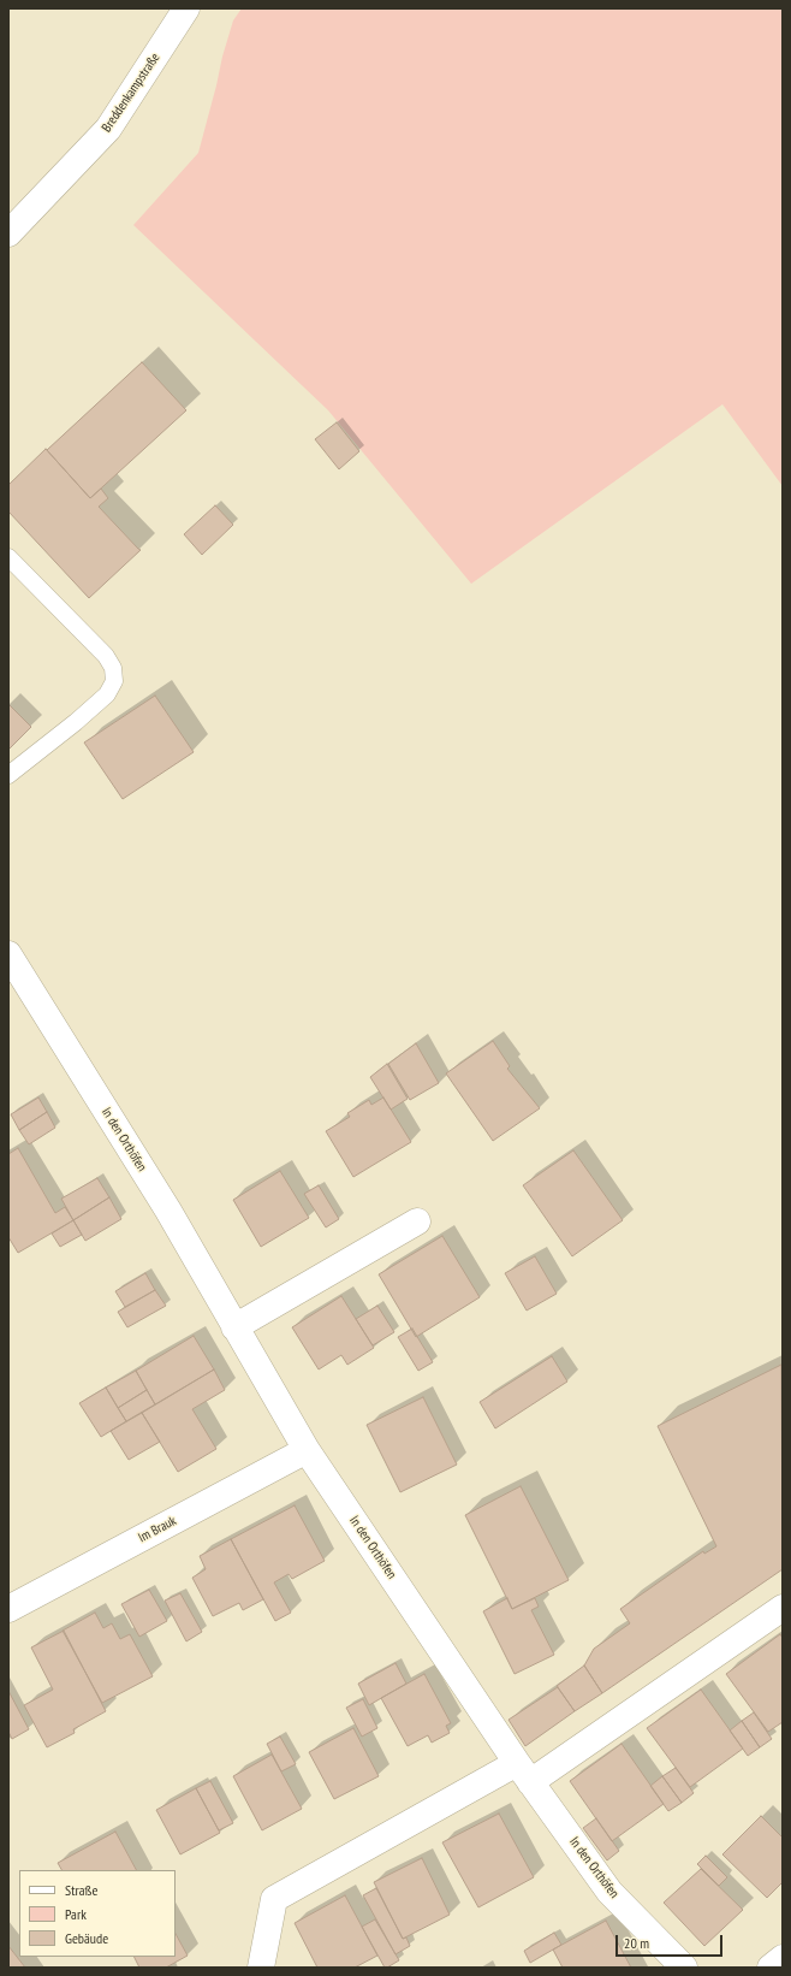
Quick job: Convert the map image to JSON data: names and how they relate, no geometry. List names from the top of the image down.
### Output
{
  "streets": {
    "street": ["Breddenkampstraße", "In den Orthöfen", "Im Brauk"]
  },
  "crossings": [
    ["In den Orthöfen", "Im Brauk"]
  ],
  "legend": ["Straße", "Park", "Gebäude"],
  "scale_bar": "20 m"
}
